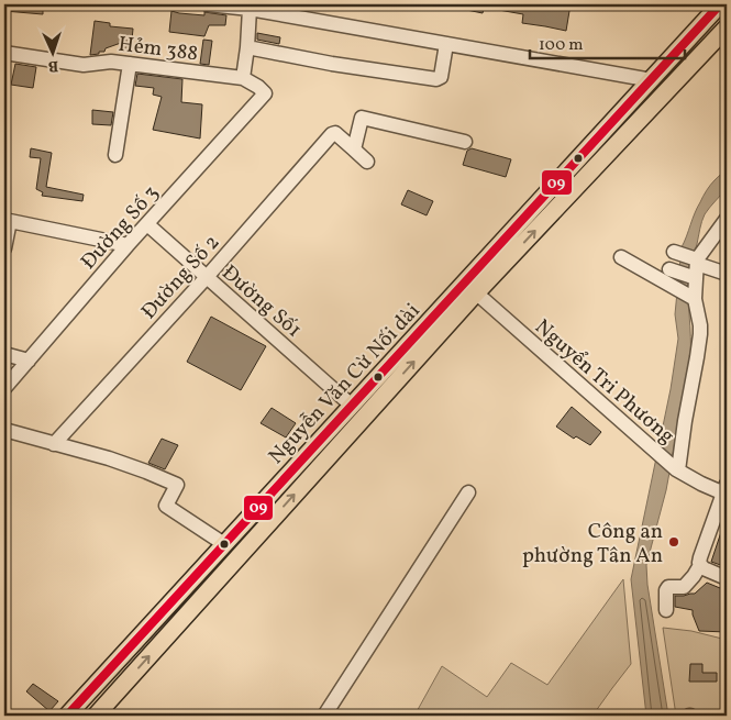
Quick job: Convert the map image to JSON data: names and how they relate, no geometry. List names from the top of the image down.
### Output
{
  "streets": {
    "main road": ["Nguyễn Văn Cừ Nối dài"],
    "street": [
      "Hẻm 388",
      "Đường Số 3",
      "Đường Số 2",
      "Đường Số1",
      "Nguyển Tri Phương"
    ]
  },
  "crossings": [
    ["Hẻm 388", "Đường Số 3"],
    ["Đường Số 3", "Đường Số1"],
    ["Đường Số 2", "Đường Số1"],
    ["Đường Số1", "Nguyễn Văn Cừ Nối dài"],
    ["Nguyển Tri Phương", "Nguyễn Văn Cừ Nối dài"]
  ],
  "places": ["Công an phường Tân An"],
  "lines": ["transit line 09"],
  "scale_bar": "100 m",
  "north": "bottom"
}
